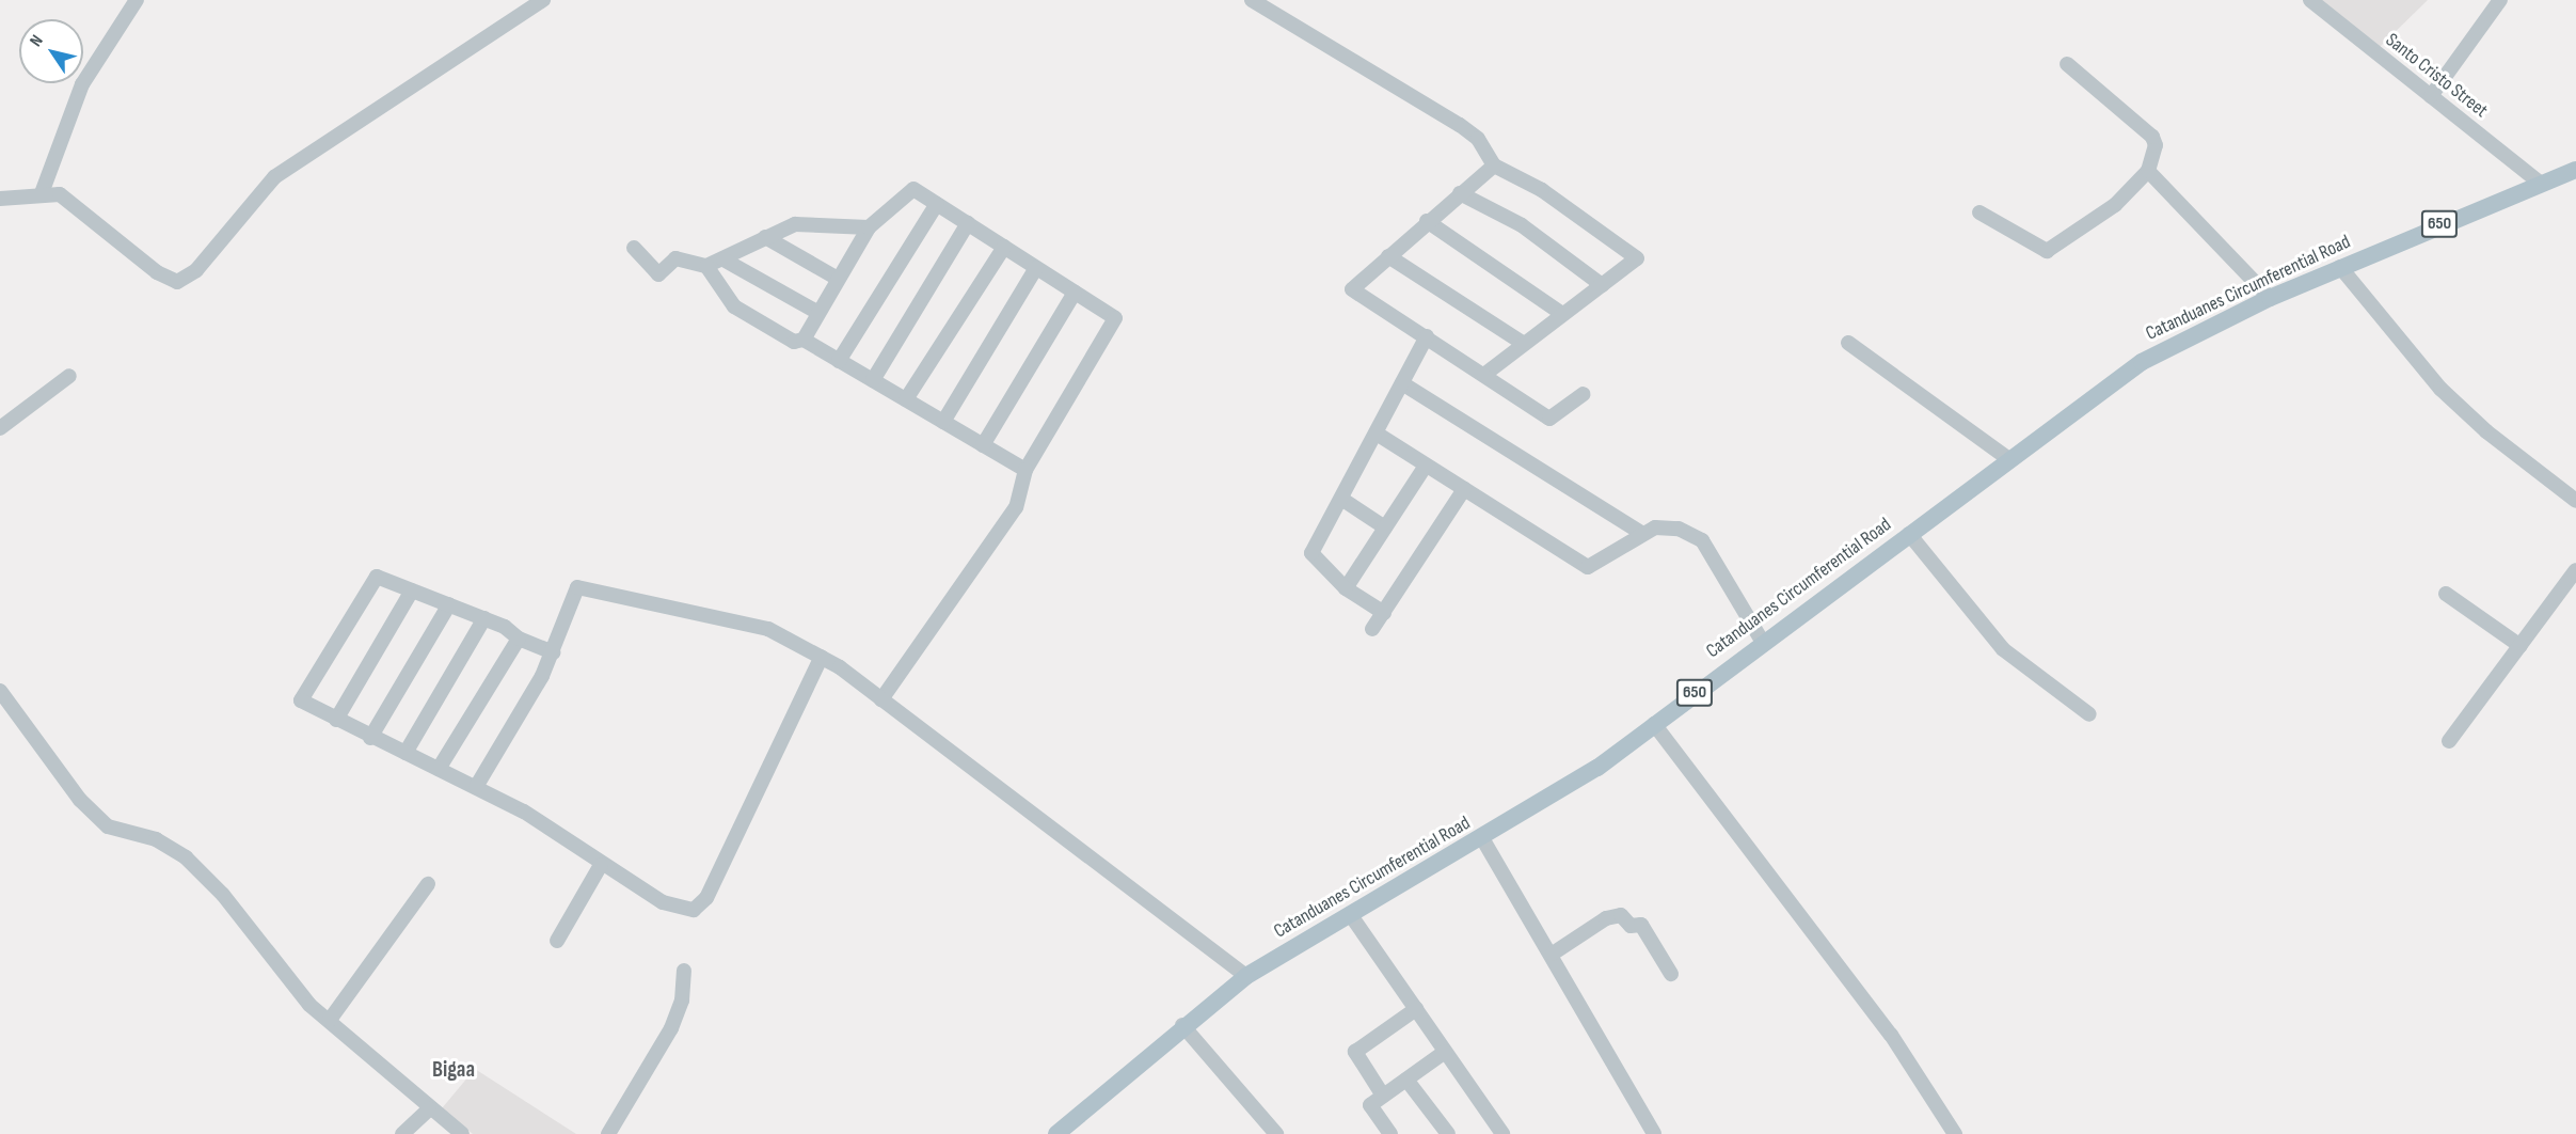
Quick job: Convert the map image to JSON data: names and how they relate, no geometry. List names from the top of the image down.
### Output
{
  "streets": {
    "main road": ["650", "Catanduanes Circumferential Road"],
    "street": ["Santo Cristo Street"]
  },
  "crossings": [
    ["Santo Cristo Street", "Catanduanes Circumferential Road"]
  ],
  "districts": ["Bigaa"],
  "north": "top left"
}
